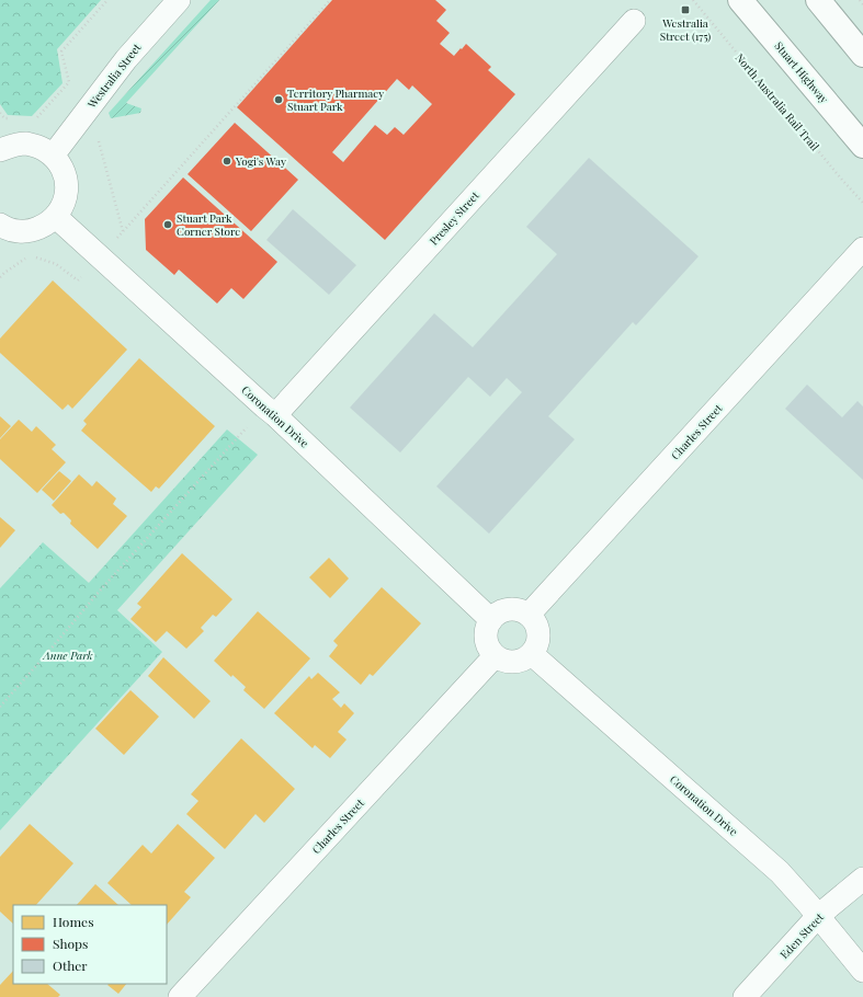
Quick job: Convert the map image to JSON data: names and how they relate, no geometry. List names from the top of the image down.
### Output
{
  "streets": {
    "highway": ["Stuart Highway"],
    "street": [
      "Westralia Street",
      "Presley Street",
      "Coronation Drive",
      "Charles Street",
      "Eden Street"
    ],
    "path": ["North Australia Rail Trail"]
  },
  "crossings": [
    ["Presley Street", "Coronation Drive"],
    ["Coronation Drive", "Charles Street"],
    ["Coronation Drive", "Eden Street"]
  ],
  "parks": ["Anne Park"],
  "places": {
    "transit": ["Westralia Street (175)"],
    "other": ["Territory Pharmacy Stuart Park", "Yogi's Way", "Stuart Park Corner Store"]
  },
  "legend": ["Homes", "Shops", "Other"]
}
